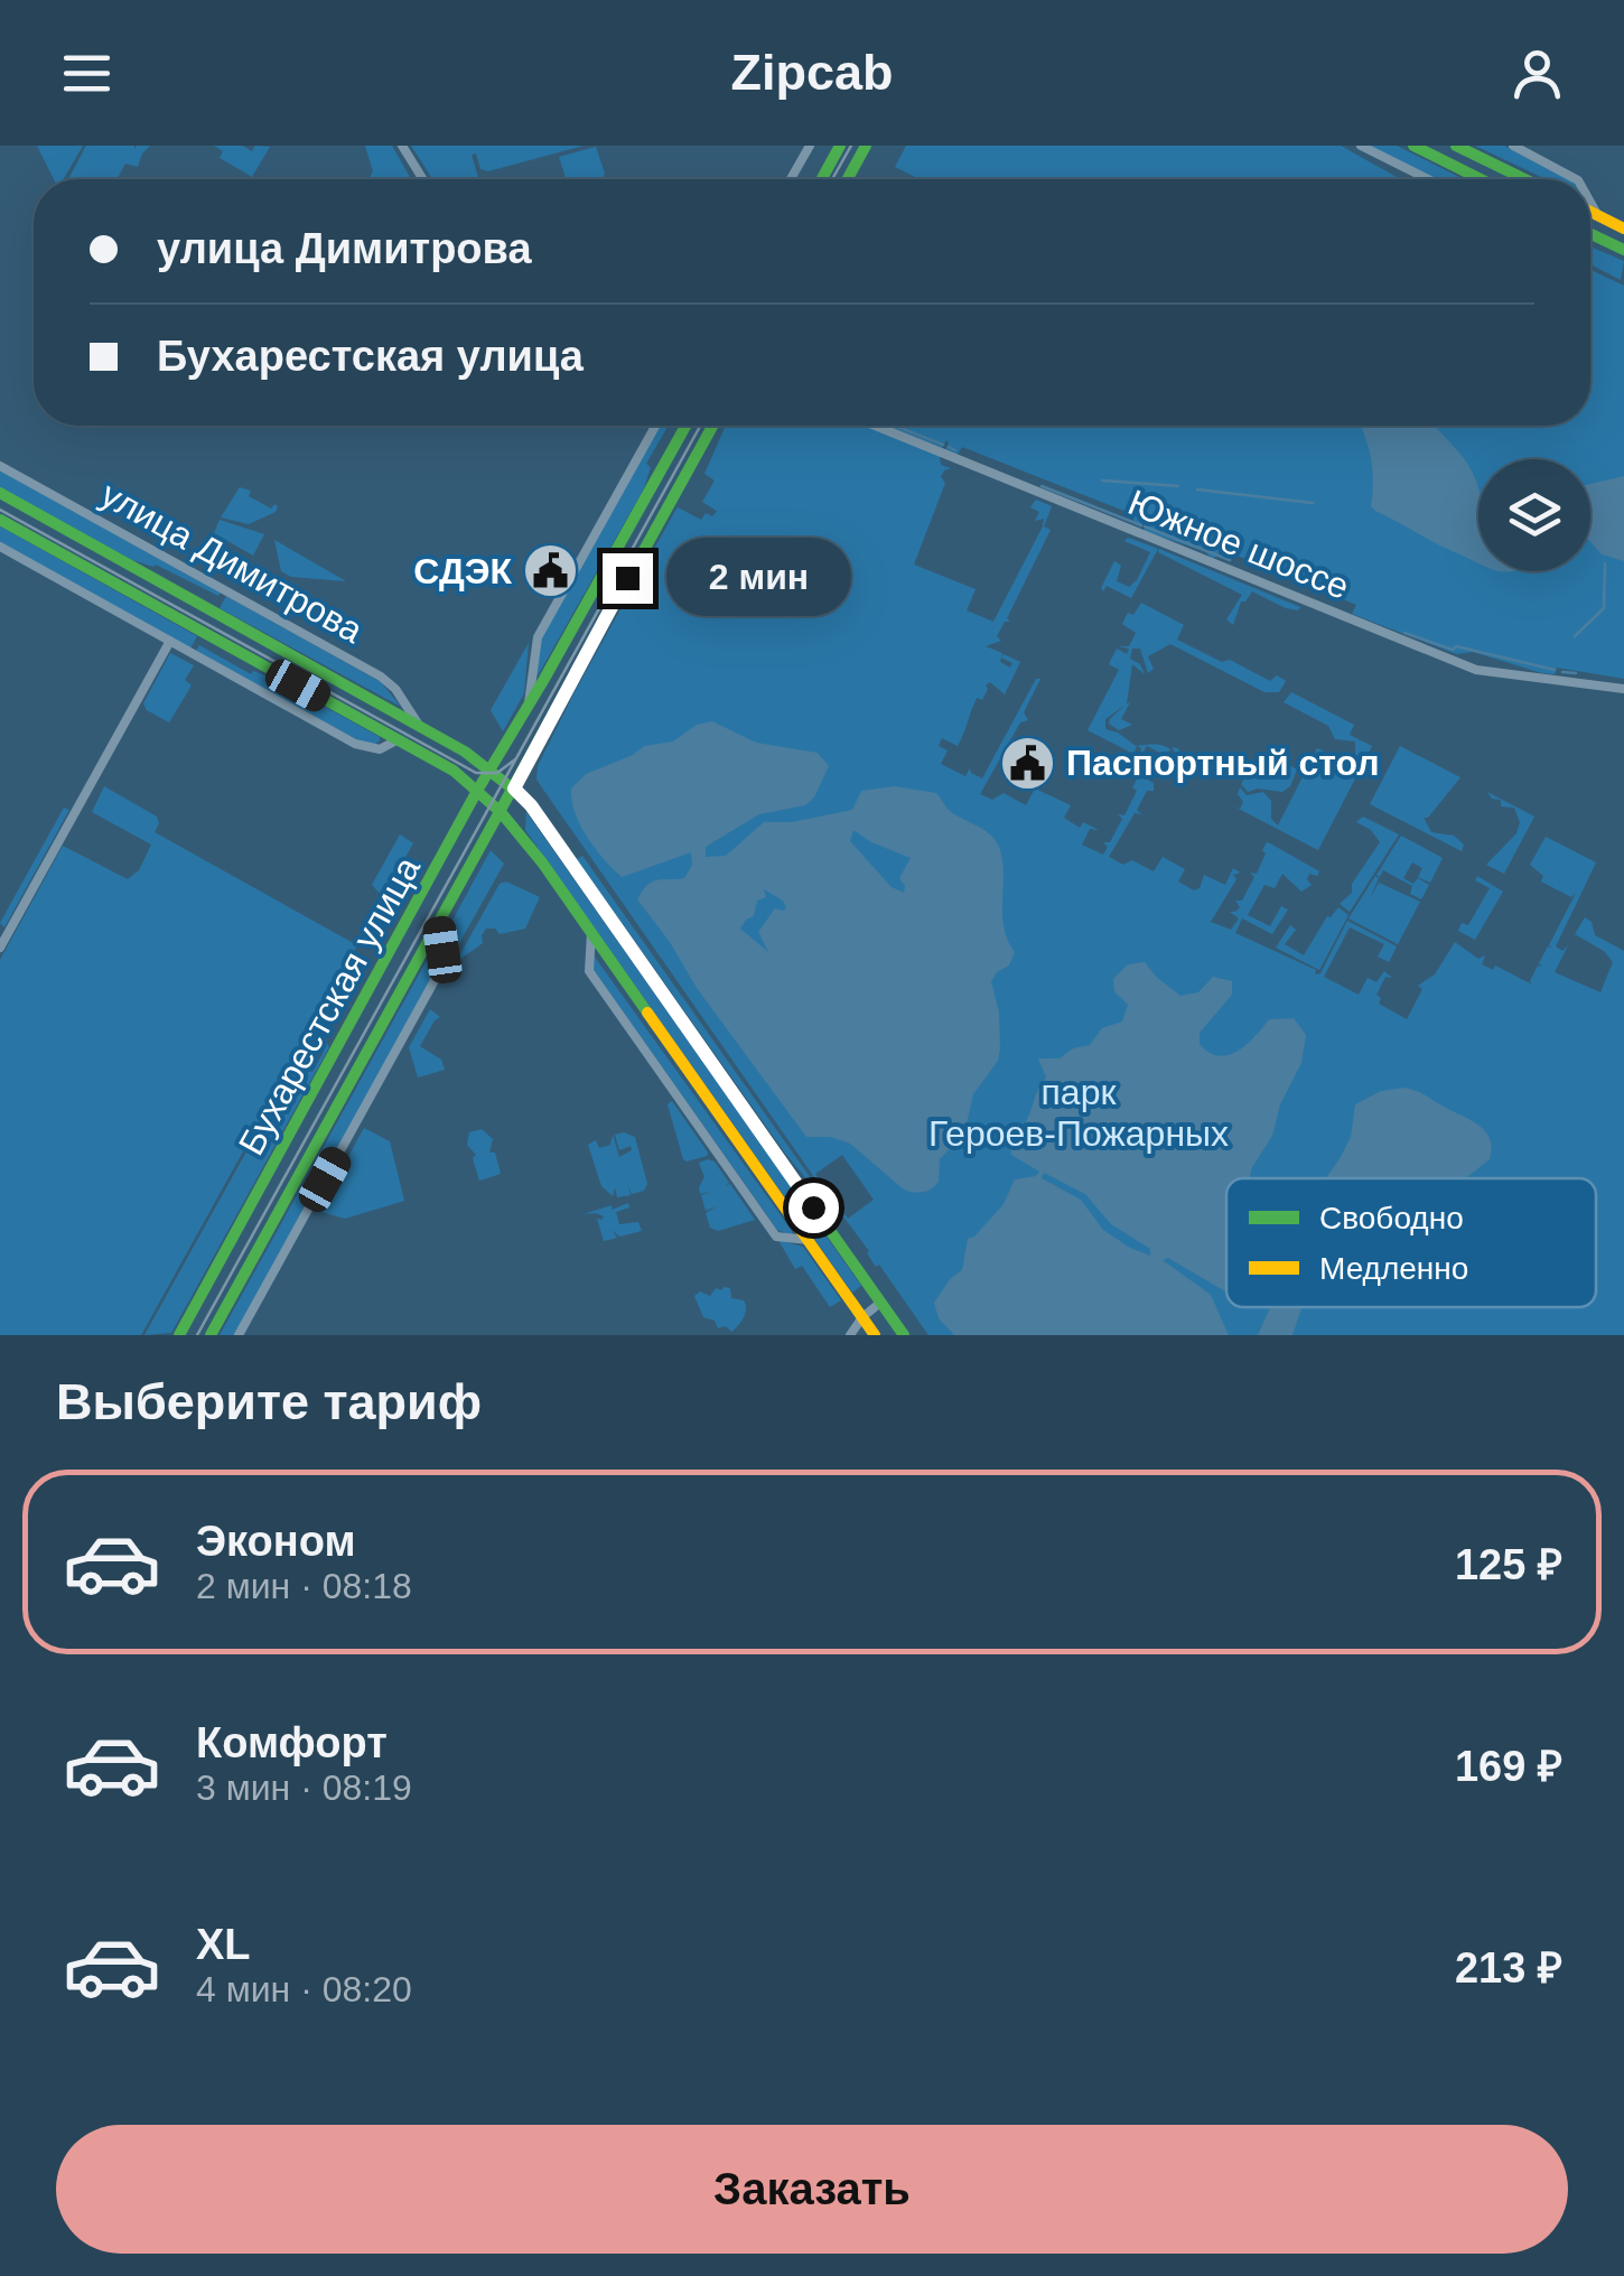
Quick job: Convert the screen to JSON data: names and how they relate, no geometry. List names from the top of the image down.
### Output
{
  "streets": {
    "main road": ["улица Димитрова", "Бухарестская улица"],
    "street": ["Южное шоссе"]
  },
  "crossings": [
    ["улица Димитрова", "Бухарестская улица"]
  ],
  "parks": ["парк Героев-Пожарных"],
  "places": {
    "public building": ["СДЭК", "Паспортный стол"]
  },
  "legend": ["Свободно", "Медленно"],
  "page": {
    "header": "Zipcab",
    "banner": ["улица Димитрова", "Бухарестская улица"],
    "bubble": "2 мин",
    "heading": "Выберите тариф",
    "list": [
      {
        "name": "Эконом",
        "note": "2 мин · 08:18",
        "value": "125 ₽"
      },
      {
        "name": "Комфорт",
        "note": "3 мин · 08:19",
        "value": "169 ₽"
      },
      {
        "name": "XL",
        "note": "4 мин · 08:20",
        "value": "213 ₽"
      }
    ],
    "buttons": "Заказать"
  }
}
